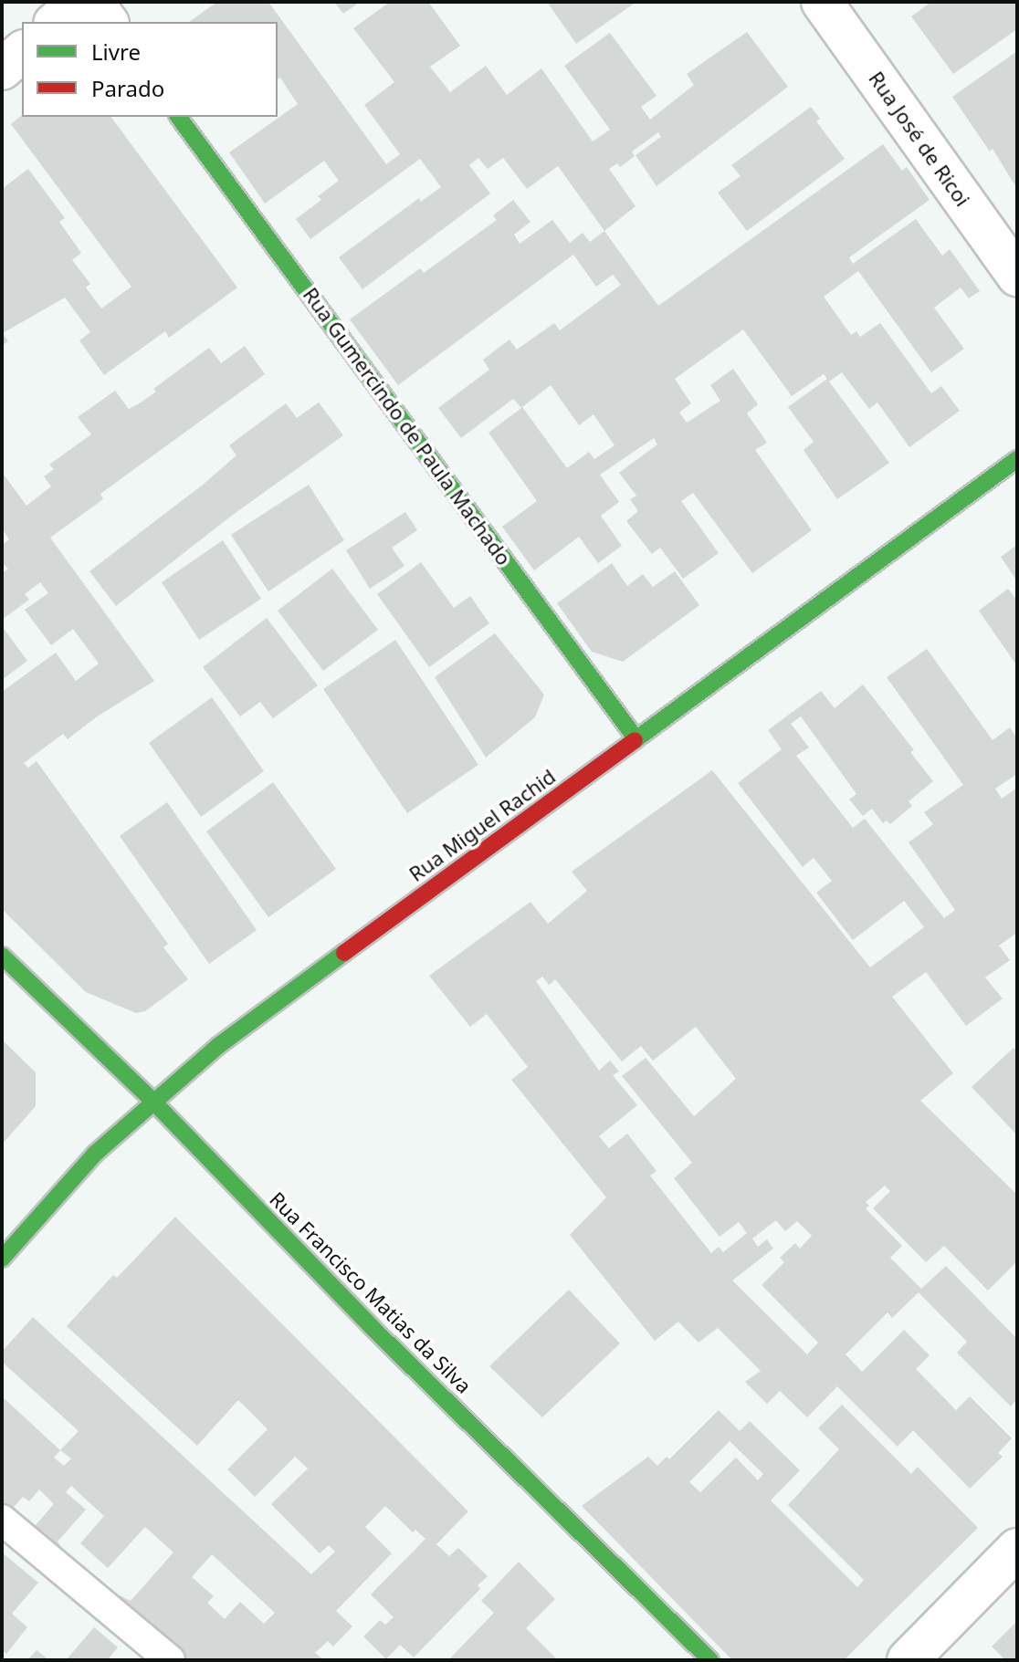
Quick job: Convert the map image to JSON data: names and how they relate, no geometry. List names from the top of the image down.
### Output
{
  "streets": {
    "street": [
      "Rua José de Ricoi",
      "Rua Gumercindo de Paula Machado",
      "Rua Miguel Rachid",
      "Rua Francisco Matias da Silva"
    ]
  },
  "crossings": [
    ["Rua Gumercindo de Paula Machado", "Rua Miguel Rachid"],
    ["Rua Miguel Rachid", "Rua Francisco Matias da Silva"]
  ],
  "legend": ["Livre", "Parado"]
}
